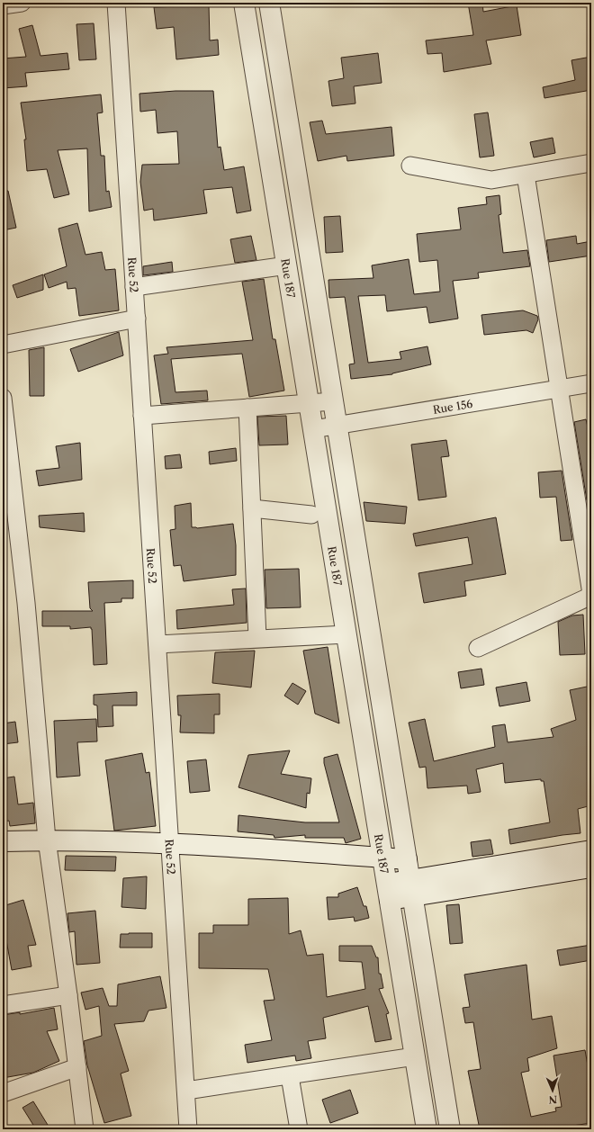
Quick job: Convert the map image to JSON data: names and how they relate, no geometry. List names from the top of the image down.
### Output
{
  "streets": {
    "street": ["Rue 52", "Rue 187", "Rue 156"]
  },
  "crossings": [
    ["Rue 187", "Rue 156"]
  ],
  "north": "bottom"
}
